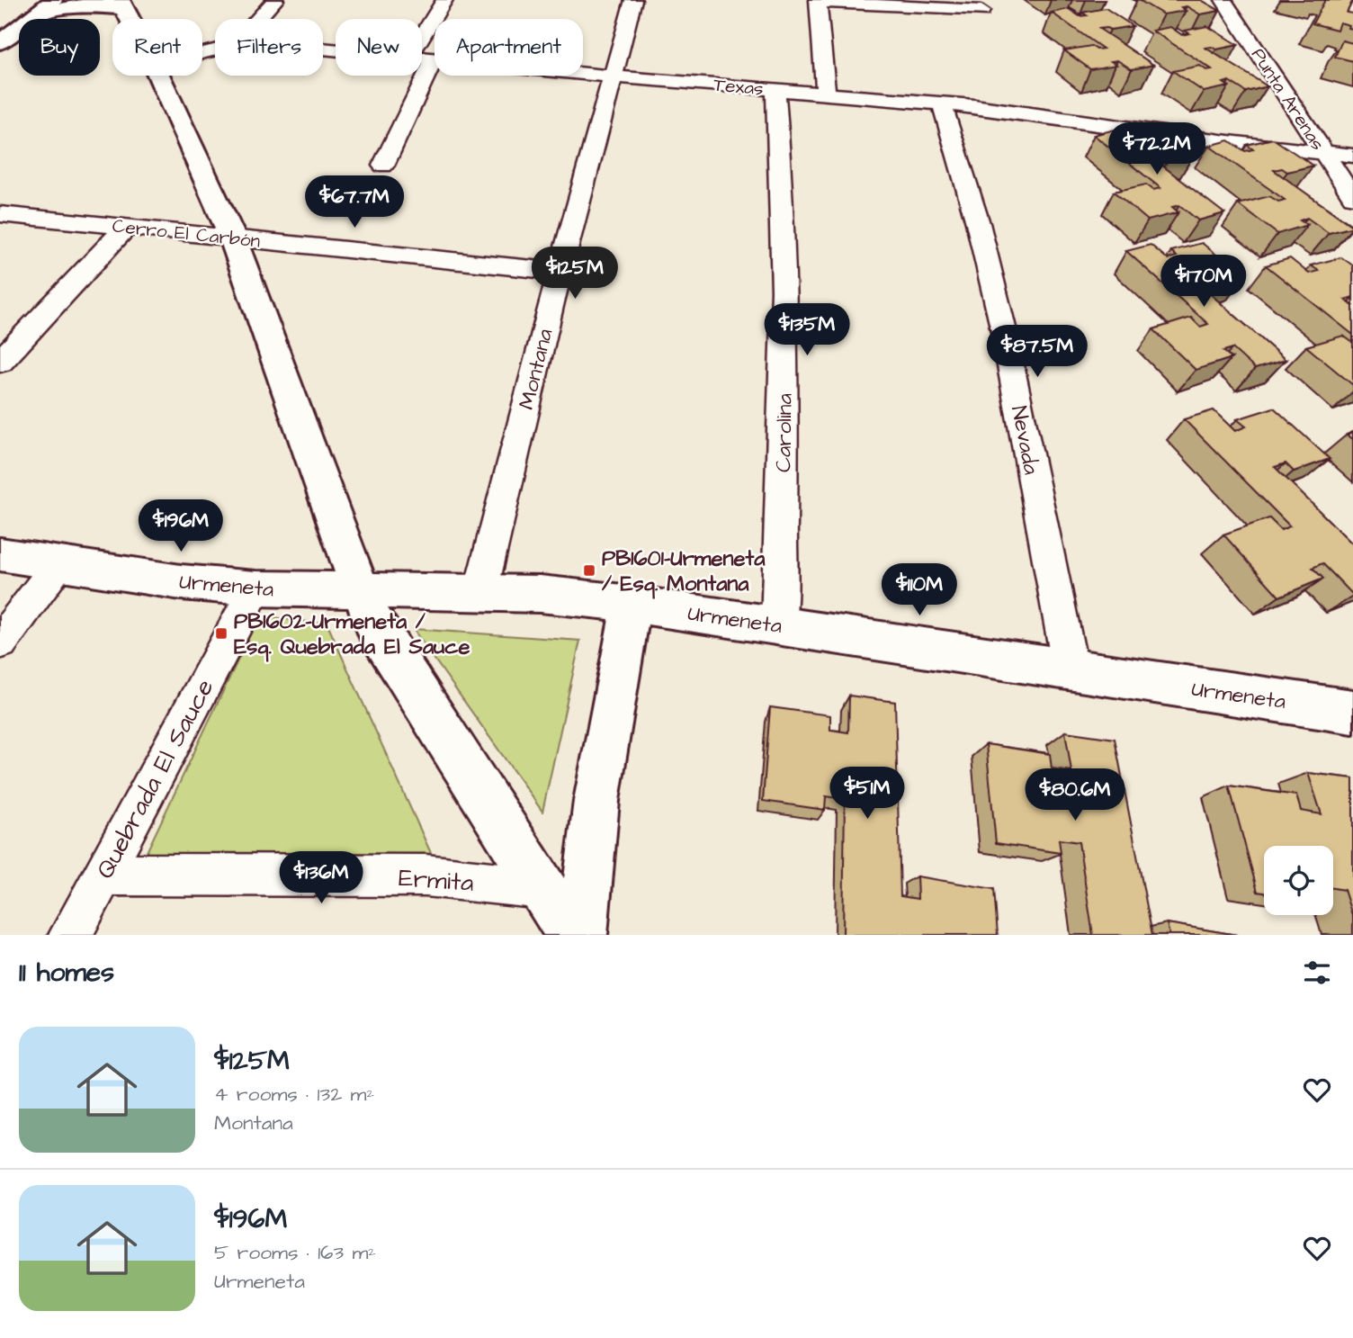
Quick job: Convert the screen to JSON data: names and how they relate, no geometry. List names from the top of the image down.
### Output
{
  "streets": {
    "main road": ["Urmeneta"],
    "street": [
      "Texas",
      "Punta Arenas",
      "Cerro El Carbón",
      "Montana",
      "Carolina",
      "Nevada",
      "Quebrada El Sauce",
      "Ermita"
    ]
  },
  "crossings": [
    ["Texas", "Punta Arenas"],
    ["Texas", "Montana"],
    ["Texas", "Carolina"],
    ["Texas", "Nevada"],
    ["Cerro El Carbón", "Montana"],
    ["Montana", "Urmeneta"],
    ["Carolina", "Urmeneta"],
    ["Nevada", "Urmeneta"],
    ["Urmeneta", "Quebrada El Sauce"],
    ["Quebrada El Sauce", "Ermita"]
  ],
  "places": {
    "transit": ["PB1601-Urmeneta / Esq. Montana", "PB1602-Urmeneta / Esq. Quebrada El Sauce"]
  },
  "page": {
    "chip": [
      "Buy",
      "Rent",
      "Filters",
      "New",
      "Apartment"
    ],
    "price": [
      "$72.2M",
      "$67.7M",
      "$125M",
      "$170M",
      "$135M",
      "$87.5M",
      "$196M",
      "$110M",
      "$51M",
      "$80.6M",
      "$136M"
    ],
    "heading": "11 homes",
    "list": [
      {
        "name": "$125M",
        "note": "4 rooms · 132 m² · Montana"
      },
      {
        "name": "$196M",
        "note": "5 rooms · 163 m² · Urmeneta"
      }
    ]
  }
}
